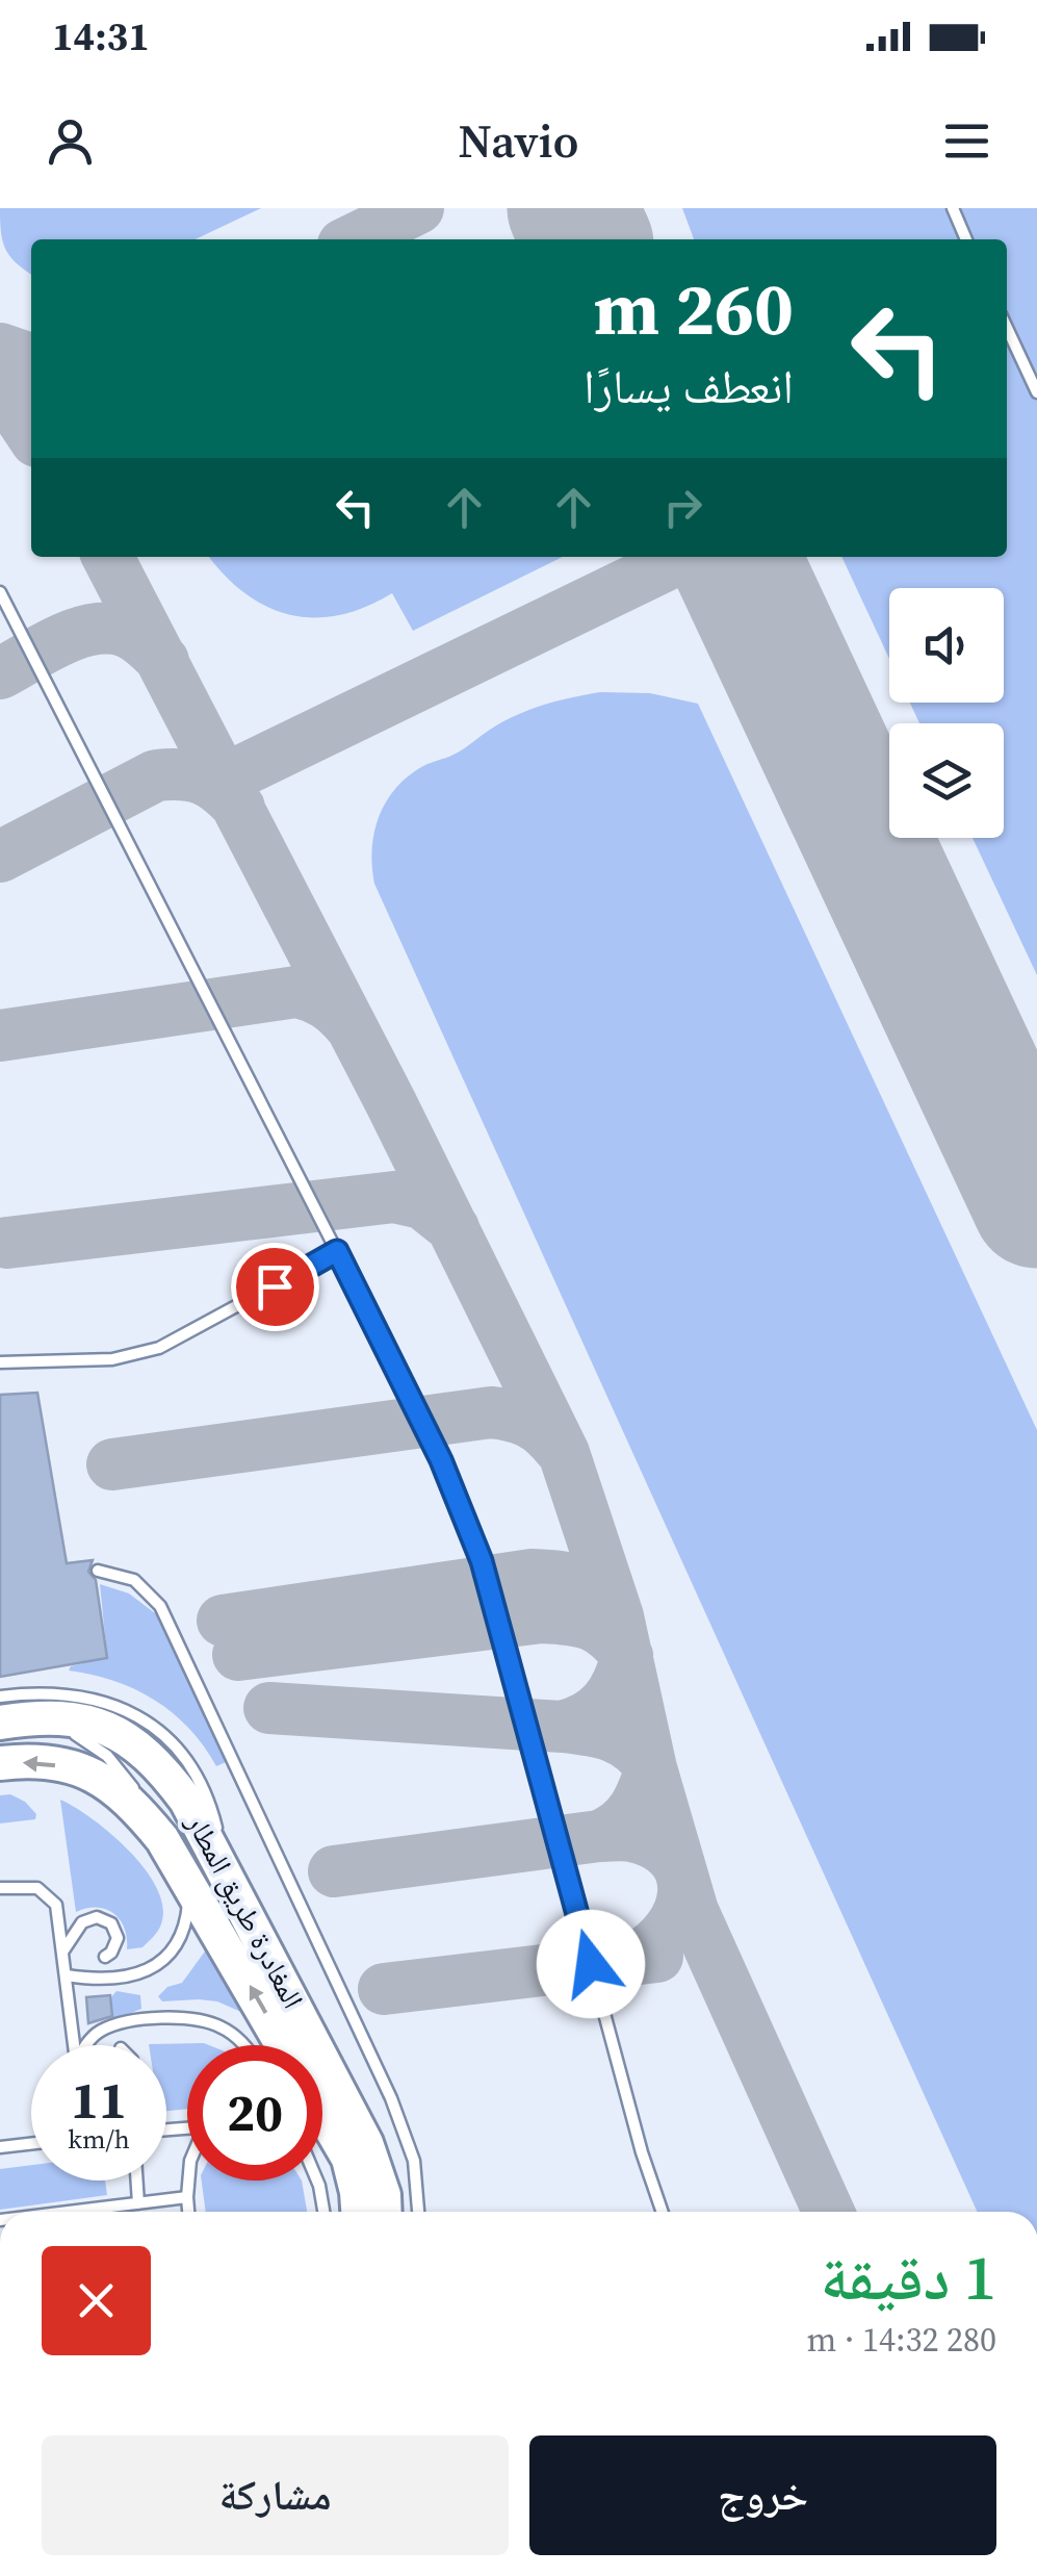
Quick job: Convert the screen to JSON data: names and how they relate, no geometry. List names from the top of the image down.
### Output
{
  "streets": {
    "main road": ["المغادرة طريق المطار"]
  },
  "page": {
    "status": "14:31",
    "header": "Navio",
    "turn": ["260 m", "انعطف يسارًا"],
    "speed": "11 km/h",
    "limit": "20",
    "heading": ["1 دقيقة", "280 m · 14:32"],
    "buttons": ["خروج", "مشاركة"]
  }
}
